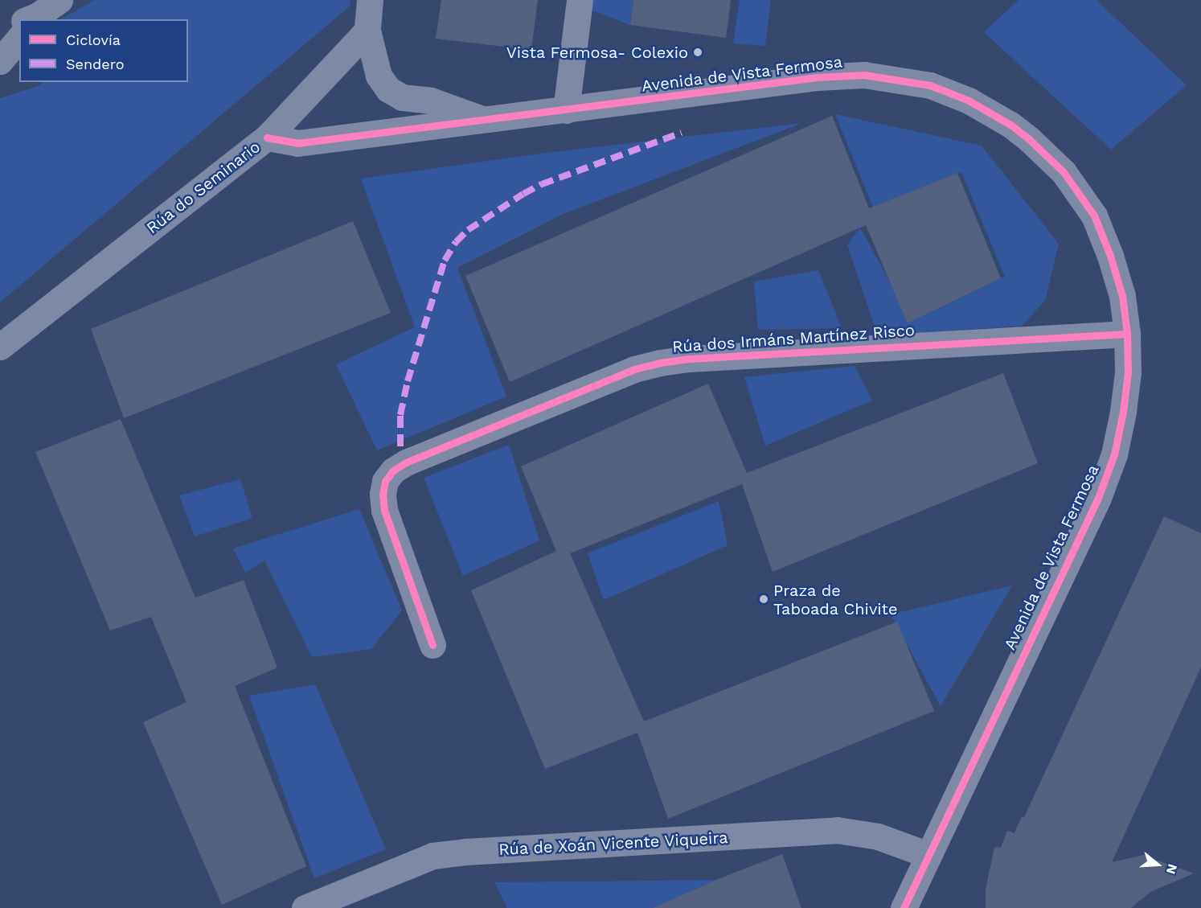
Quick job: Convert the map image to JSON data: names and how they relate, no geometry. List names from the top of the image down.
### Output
{
  "streets": {
    "street": [
      "Avenida de Vista Fermosa",
      "Rúa do Seminario",
      "Rúa dos Irmáns Martínez Risco",
      "Rúa de Xoán Vicente Viqueira"
    ]
  },
  "crossings": [
    ["Avenida de Vista Fermosa", "Rúa do Seminario"],
    ["Avenida de Vista Fermosa", "Rúa dos Irmáns Martínez Risco"],
    ["Avenida de Vista Fermosa", "Rúa de Xoán Vicente Viqueira"]
  ],
  "places": ["Vista Fermosa- Colexio", "Praza de Taboada Chivite"],
  "legend": ["Ciclovía", "Sendero"],
  "north": "right"
}
